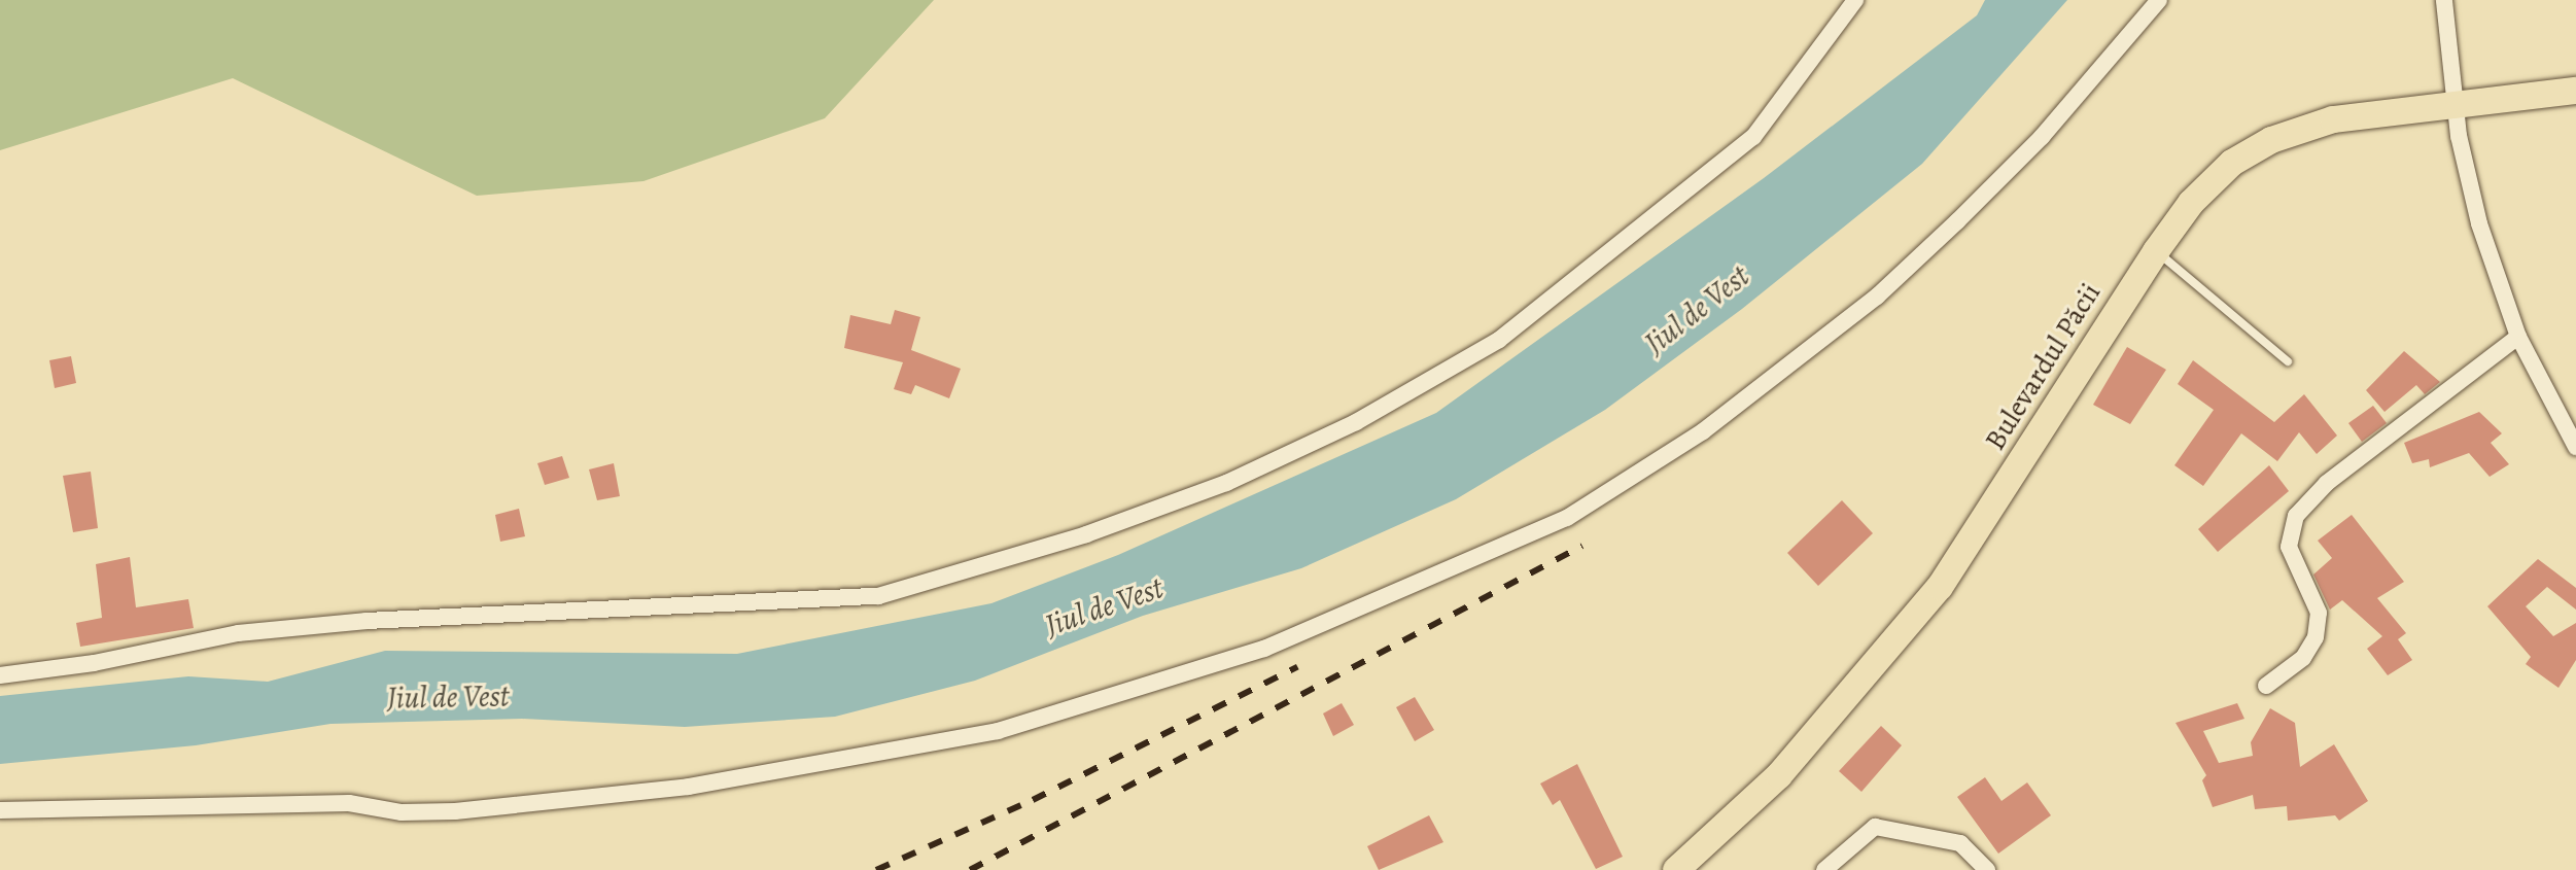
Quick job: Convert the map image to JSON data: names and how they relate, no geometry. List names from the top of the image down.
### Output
{
  "streets": {
    "main road": ["Bulevardul Păcii"]
  },
  "water": ["Jiul de Vest"]
}
